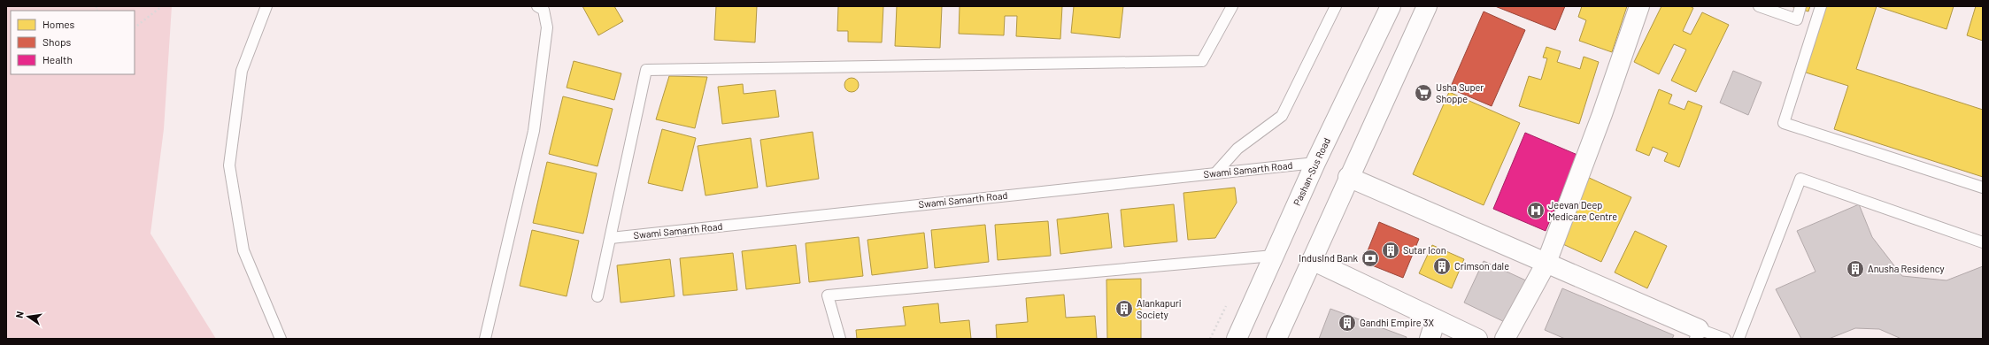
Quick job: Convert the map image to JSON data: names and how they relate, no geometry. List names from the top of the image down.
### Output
{
  "streets": {
    "street": ["Pashan-Sus Road"],
    "lane": ["Swami Samarth Road"]
  },
  "crossings": [
    ["Swami Samarth Road", "Pashan-Sus Road"]
  ],
  "places": {
    "supermarket": ["Usha Super Shoppe"],
    "hospital": ["Jeevan Deep Medicare Centre"],
    "building": [
      "Sutar Icon",
      "Crimson dale",
      "Anusha Residency",
      "Alankapuri Society",
      "Gandhi Empire 3X"
    ],
    "bank": ["IndusInd Bank"]
  },
  "legend": ["Homes", "Shops", "Health"],
  "north": "left"
}
